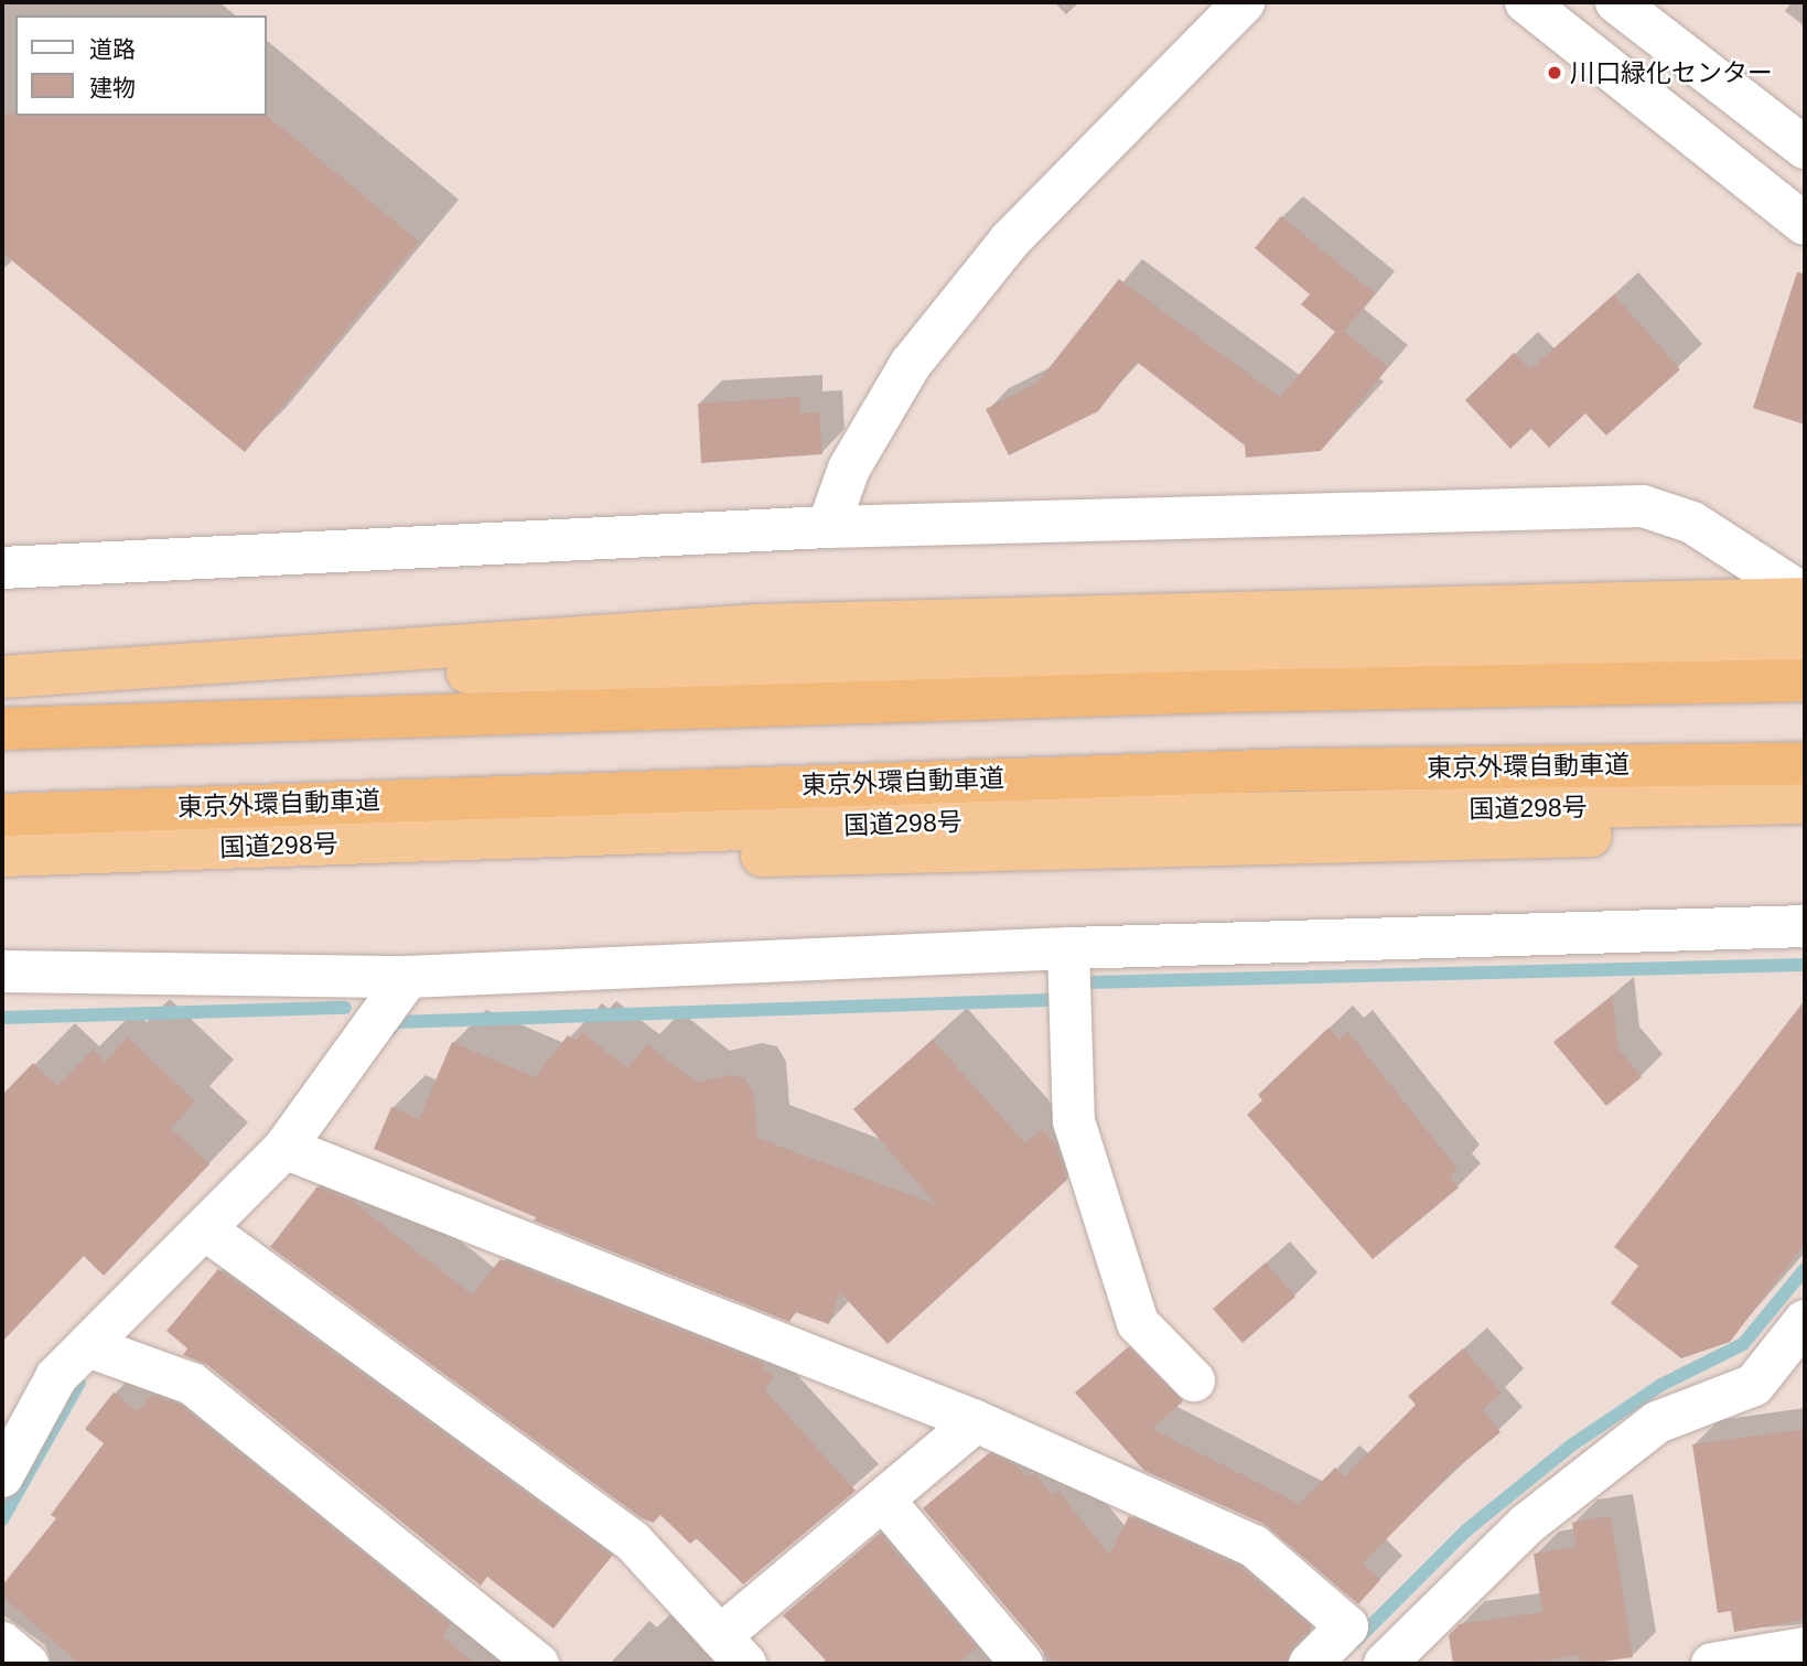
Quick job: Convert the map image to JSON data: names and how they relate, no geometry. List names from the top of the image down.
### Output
{
  "streets": {
    "highway": ["東京外環自動車道", "国道298号"]
  },
  "places": ["川口緑化センター"],
  "legend": ["道路", "建物"]
}
